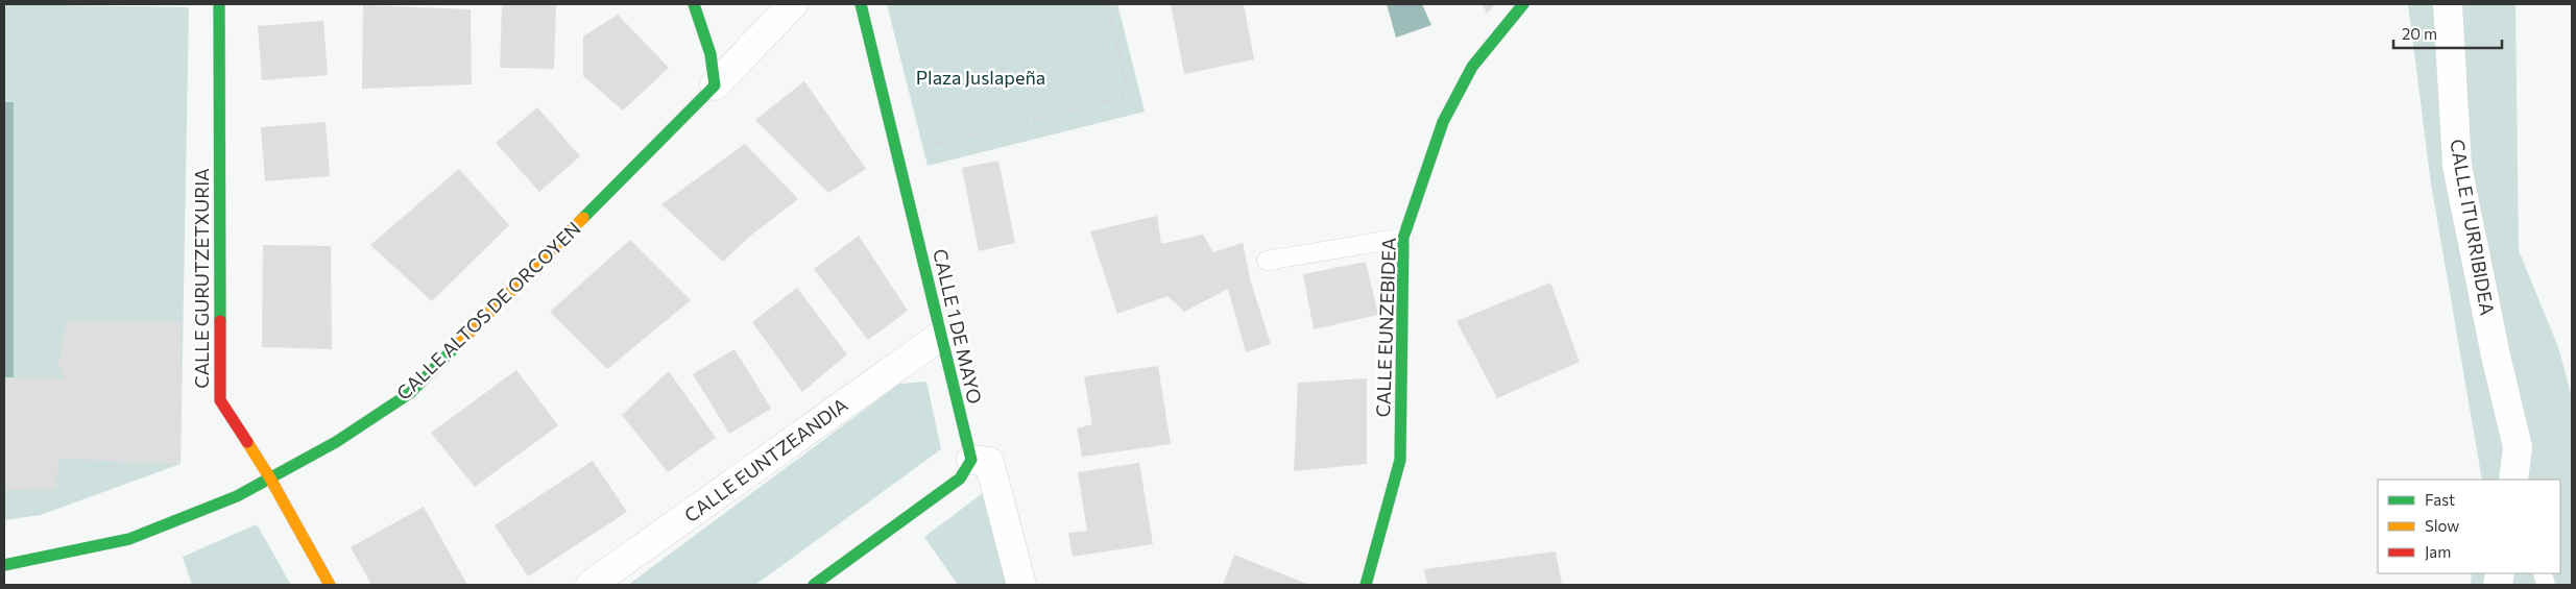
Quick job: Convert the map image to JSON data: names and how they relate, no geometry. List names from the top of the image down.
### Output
{
  "streets": {
    "street": [
      "CALLE ITURRIBIDEA",
      "CALLE GURUTZETXURIA",
      "CALLE ALTOS DE ORCOYEN",
      "CALLE 1 DE MAYO",
      "CALLE EUNZEBIDEA",
      "CALLE EUNTZEANDIA"
    ]
  },
  "crossings": [
    ["CALLE GURUTZETXURIA", "CALLE ALTOS DE ORCOYEN"],
    ["CALLE 1 DE MAYO", "CALLE EUNTZEANDIA"]
  ],
  "parks": ["Plaza Juslapeña"],
  "legend": ["Fast", "Slow", "Jam"],
  "scale_bar": "20 m"
}
